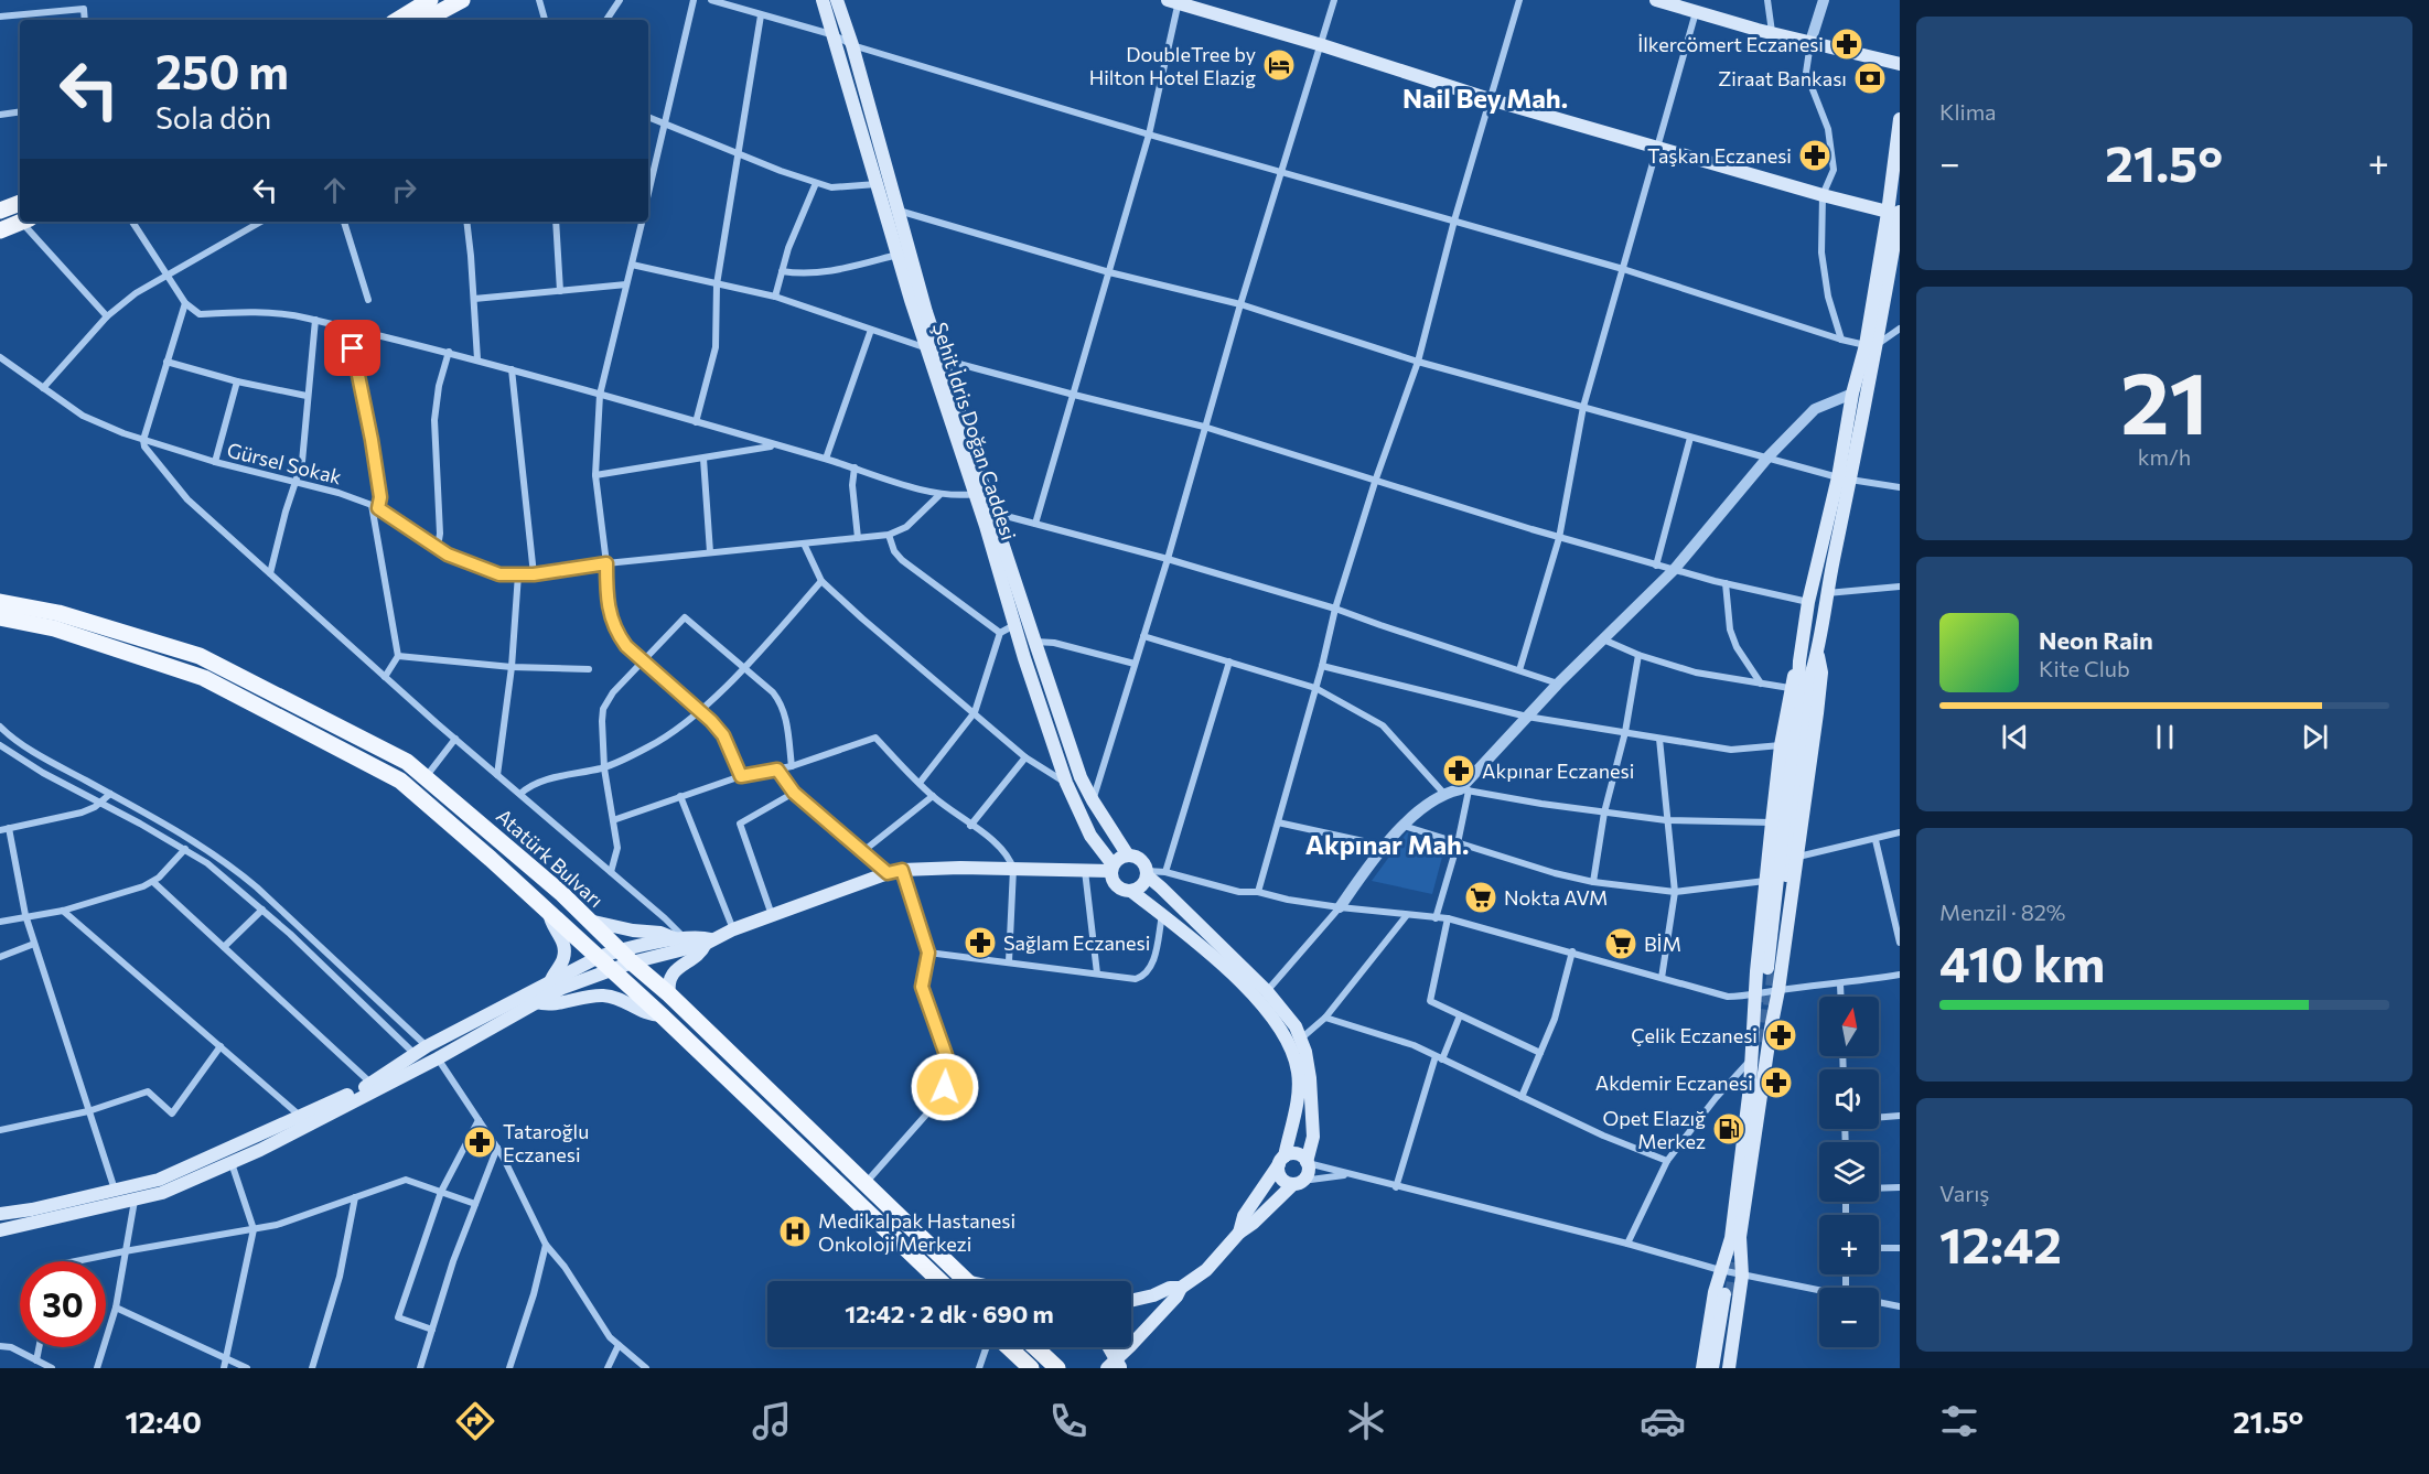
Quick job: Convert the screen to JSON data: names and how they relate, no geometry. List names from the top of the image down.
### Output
{
  "streets": {
    "main road": ["Şehit İdris Doğan Caddesi", "Atatürk Bulvarı"],
    "street": ["Gürsel Sokak"]
  },
  "districts": ["Nail Bey Mah.", "Akpınar Mah."],
  "places": {
    "pharmacy": [
      "İlkercömert Eczanesi",
      "Taşkan Eczanesi",
      "Akpınar Eczanesi",
      "Sağlam Eczanesi",
      "Çelik Eczanesi",
      "Akdemir Eczanesi",
      "Tataroğlu Eczanesi"
    ],
    "hotel": ["DoubleTree by Hilton Hotel Elazig"],
    "bank": ["Ziraat Bankası"],
    "supermarket": ["Nokta AVM", "BİM"],
    "fuel station": ["Opet Elazığ Merkez"],
    "hospital": ["Medikalpak Hastanesi Onkoloji Merkezi"]
  },
  "north": "top",
  "page": {
    "tile": [
      "Klima",
      ["21", "km/h"],
      ["Menzil · 82%", "410 km"],
      ["Varış", "12:42"]
    ],
    "turn": ["250 m", "Sola dön"],
    "heat": ["−", "21.5°", "+"],
    "song": ["Neon Rain", "Kite Club"],
    "map_buttons": ["+", "−"],
    "limit": "30",
    "trip": "12:42 · 2 dk · 690 m",
    "tabs": ["12:40", "21.5°"]
  }
}
